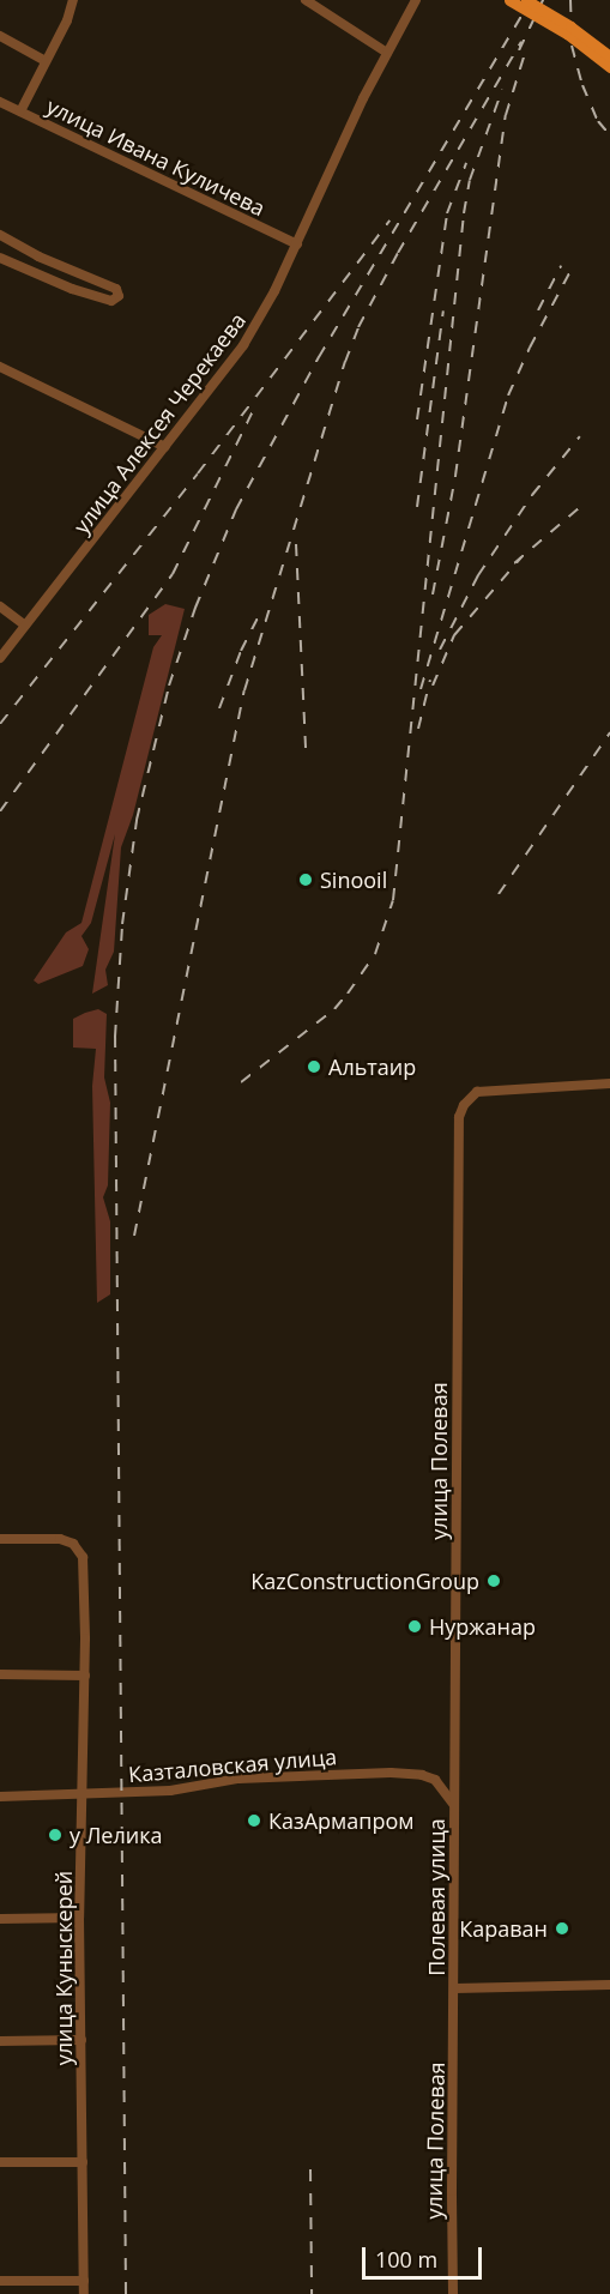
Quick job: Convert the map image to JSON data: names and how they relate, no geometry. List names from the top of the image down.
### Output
{
  "streets": {
    "street": [
      "улица Ивана Куличева",
      "улица Алексея Черекаева",
      "улица Полевая",
      "Казталовская улица",
      "Полевая улица",
      "улица Куныскерей"
    ]
  },
  "crossings": [
    ["улица Ивана Куличева", "улица Алексея Черекаева"],
    ["улица Полевая", "Казталовская улица"],
    ["улица Полевая", "Полевая улица"],
    ["Казталовская улица", "Полевая улица"],
    ["Казталовская улица", "улица Куныскерей"]
  ],
  "places": [
    "Sinooil",
    "Альтаир",
    "KazConstructionGroup",
    "Нуржанар",
    "КазАрмапром",
    "у Лелика",
    "Караван"
  ],
  "scale_bar": "100 m"
}
